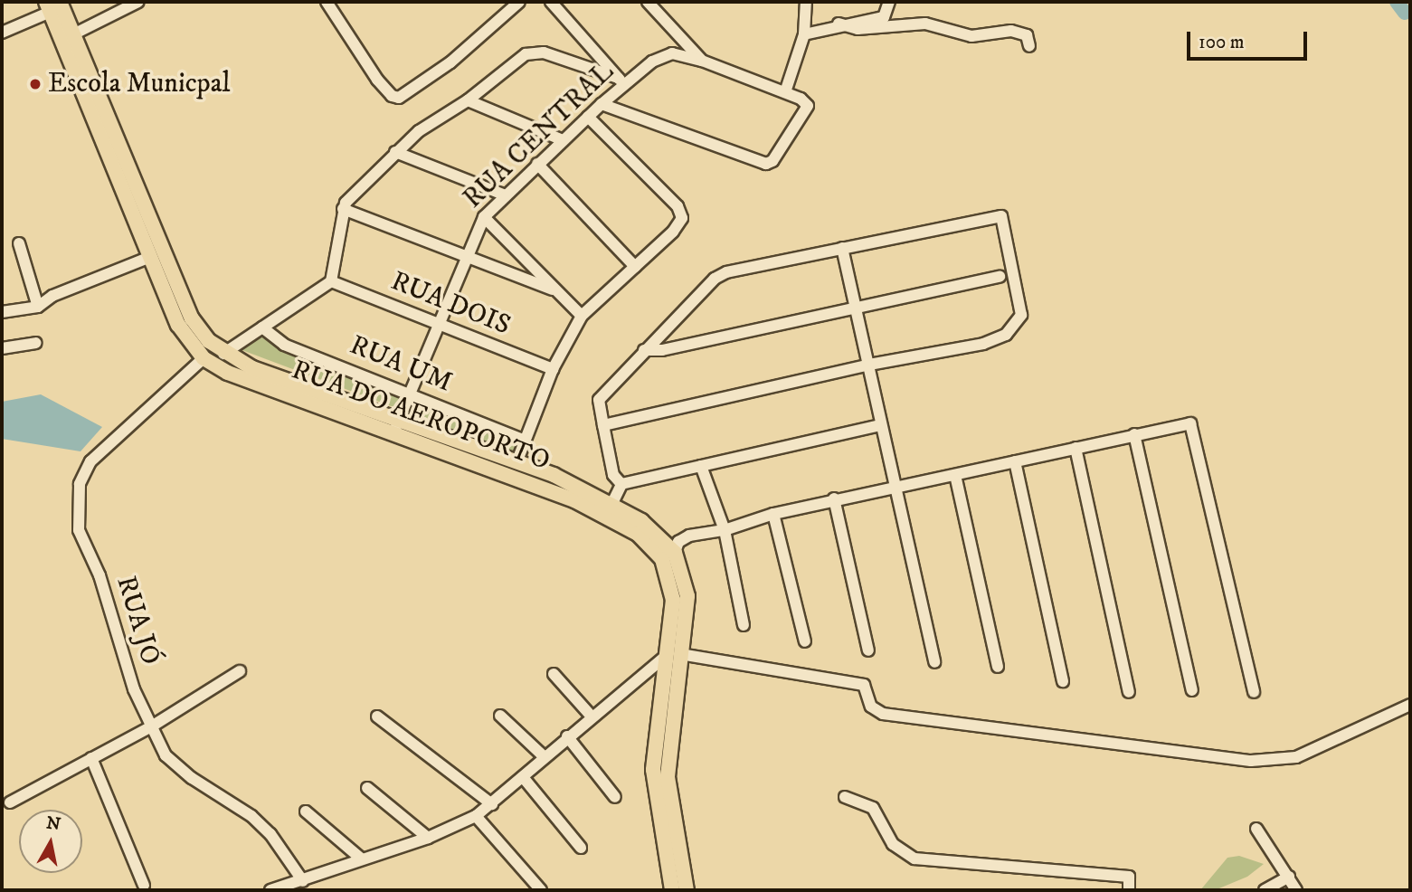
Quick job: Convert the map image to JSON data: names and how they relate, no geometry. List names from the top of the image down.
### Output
{
  "streets": {
    "main road": ["RUA DO AEROPORTO"],
    "street": [
      "RUA CENTRAL",
      "RUA DOIS",
      "RUA UM",
      "RUA JÓ"
    ]
  },
  "crossings": [
    ["RUA CENTRAL", "RUA DOIS"],
    ["RUA CENTRAL", "RUA UM"],
    ["RUA CENTRAL", "RUA DO AEROPORTO"],
    ["RUA DO AEROPORTO", "RUA JÓ"]
  ],
  "places": ["Escola Municpal"],
  "scale_bar": "100 m",
  "north": "top"
}
